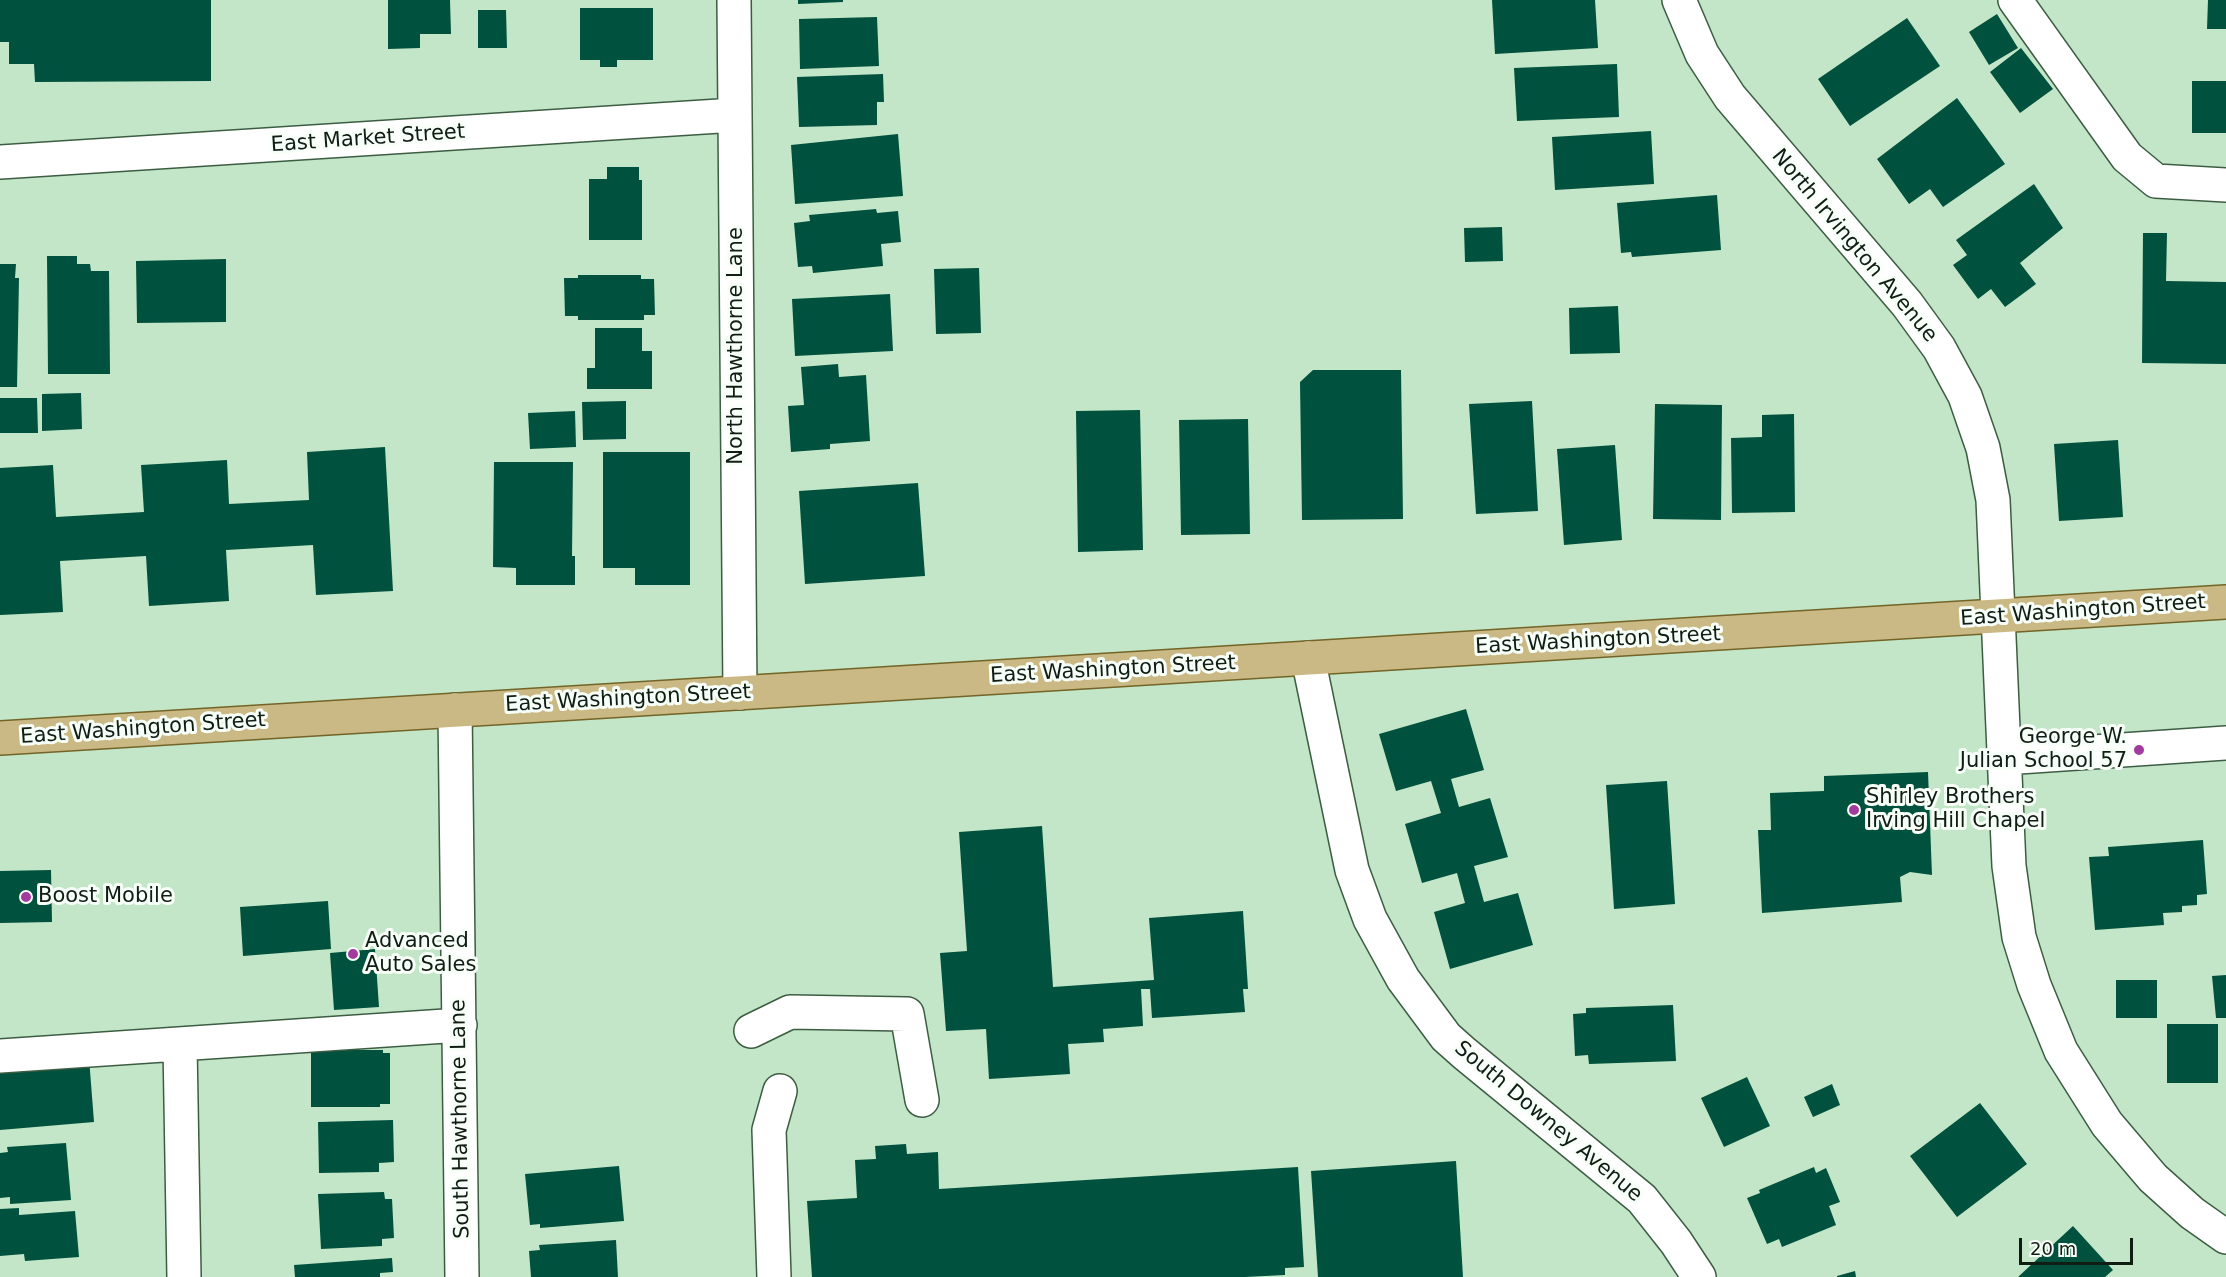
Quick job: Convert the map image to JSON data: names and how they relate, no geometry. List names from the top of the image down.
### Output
{
  "streets": {
    "main road": ["East Washington Street"],
    "street": [
      "East Market Street",
      "North Irvington Avenue",
      "North Hawthorne Lane",
      "South Hawthorne Lane",
      "South Downey Avenue"
    ]
  },
  "crossings": [
    ["East Market Street", "North Hawthorne Lane"],
    ["North Irvington Avenue", "East Washington Street"],
    ["North Hawthorne Lane", "East Washington Street"],
    ["East Washington Street", "South Hawthorne Lane"],
    ["East Washington Street", "South Downey Avenue"]
  ],
  "places": [
    "George W. Julian School 57",
    "Shirley Brothers Irving Hill Chapel",
    "Boost Mobile",
    "Advanced Auto Sales"
  ],
  "scale_bar": "20 m"
}
